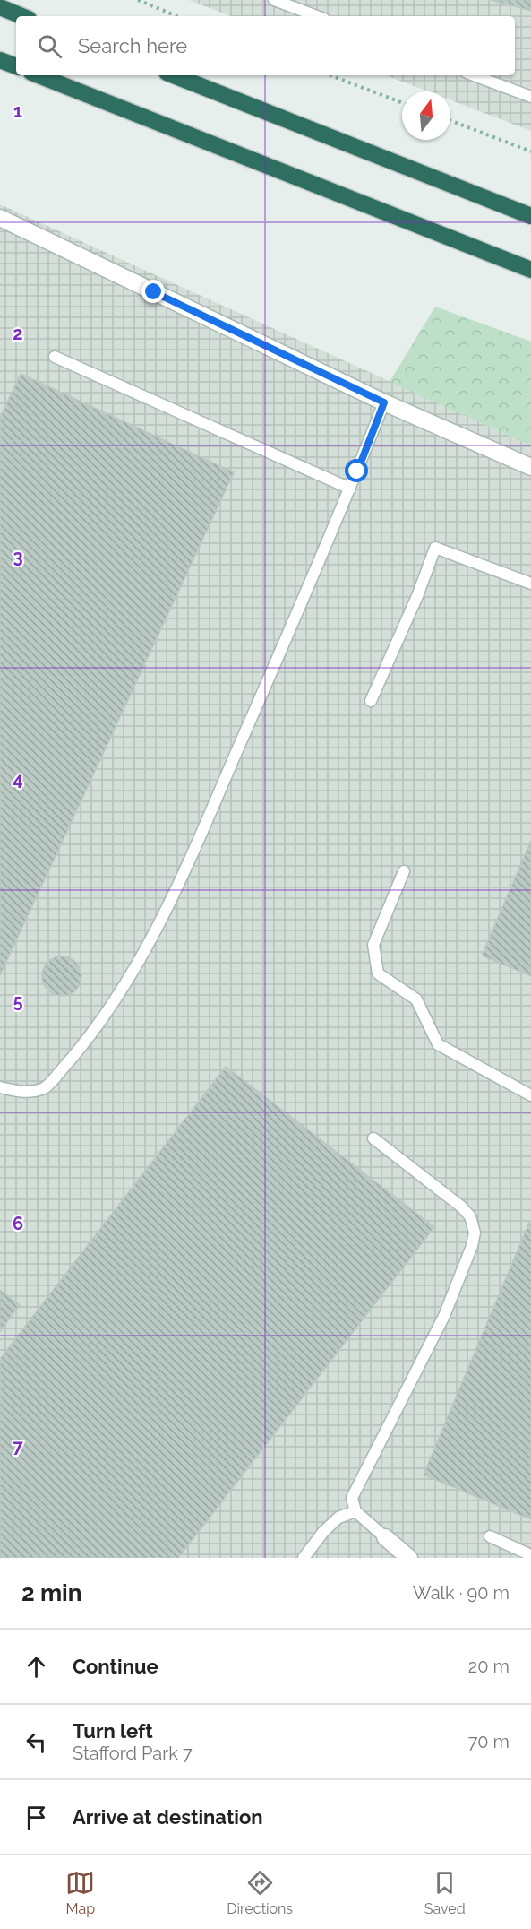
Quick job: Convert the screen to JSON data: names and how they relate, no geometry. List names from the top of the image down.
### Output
{
  "north": "top",
  "page": {
    "search": "Search here",
    "heading": ["2 min", "Walk · 90 m"],
    "list": [
      ["Continue", "20 m"],
      ["Turn left", "Stafford Park 7", "70 m"],
      "Arrive at destination"
    ],
    "nav": ["Map", "Directions", "Saved"]
  },
  "grid": {
    "rows": [
      "1",
      "2",
      "3",
      "4",
      "5",
      "6",
      "7"
    ]
  }
}
